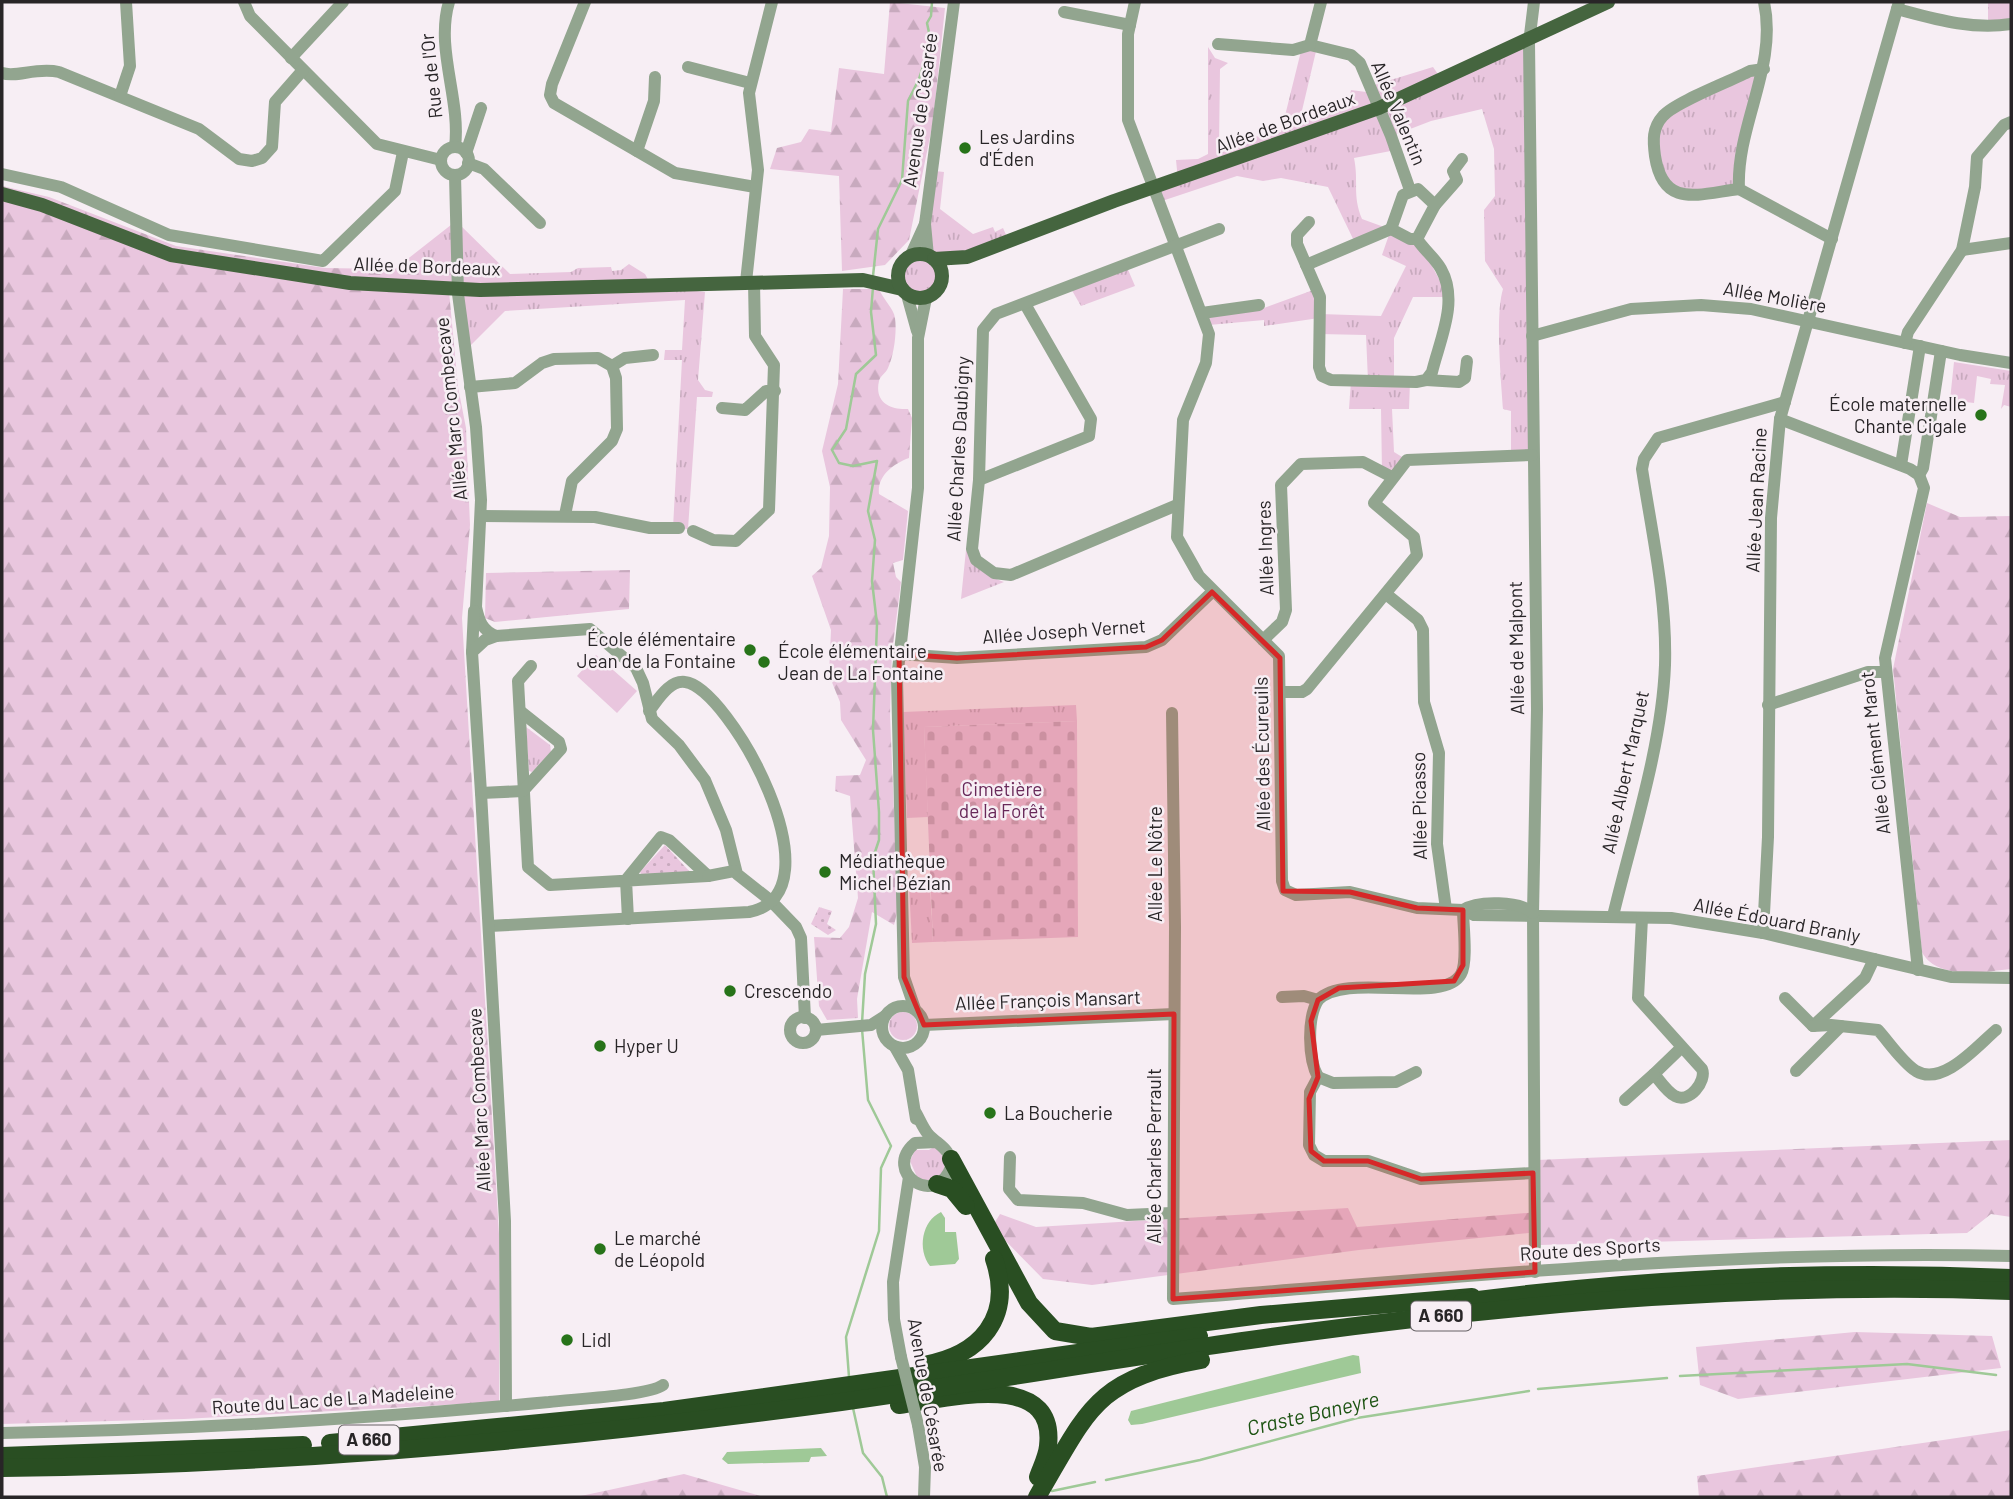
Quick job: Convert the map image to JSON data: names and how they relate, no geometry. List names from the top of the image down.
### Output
{
  "streets": {
    "highway": ["A 660"],
    "main road": ["Allée de Bordeaux"],
    "street": [
      "Rue de l'Or",
      "Avenue de Césarée",
      "Allée Valentin",
      "Allée Molière",
      "Allée Marc Combecave",
      "Allée Charles Daubigny",
      "Allée Jean Racine",
      "Allée Ingres",
      "Allée Joseph Vernet",
      "Allée de Malpont",
      "Allée Clément Marot",
      "Allée des Écureuils",
      "Allée Albert Marquet",
      "Allée Picasso",
      "Allée Le Nôtre",
      "Allée Édouard Branly",
      "Allée François Mansart",
      "Allée Charles Perrault",
      "Route des Sports",
      "Route du Lac de La Madeleine"
    ]
  },
  "crossings": [
    ["Avenue de Césarée", "Allée de Bordeaux"],
    ["Allée Valentin", "Allée de Bordeaux"],
    ["Allée de Bordeaux", "Allée Marc Combecave"],
    ["Allée de Bordeaux", "Allée de Malpont"],
    ["Allée de Bordeaux", "Allée des Écureuils"],
    ["Allée Molière", "Allée Jean Racine"],
    ["Allée Molière", "Allée de Malpont"],
    ["Allée Molière", "Allée Clément Marot"],
    ["Allée Marc Combecave", "Route du Lac de La Madeleine"],
    ["Allée Charles Daubigny", "Allée des Écureuils"],
    ["Allée Jean Racine", "Allée Albert Marquet"],
    ["Allée Jean Racine", "Allée Édouard Branly"],
    ["Allée Ingres", "Allée des Écureuils"],
    ["Allée Joseph Vernet", "Allée des Écureuils"],
    ["Allée de Malpont", "Allée des Écureuils"],
    ["Allée de Malpont", "Allée Édouard Branly"],
    ["Allée de Malpont", "Route des Sports"],
    ["Allée Clément Marot", "Allée Édouard Branly"],
    ["Allée des Écureuils", "Allée Picasso"],
    ["Allée des Écureuils", "Allée Édouard Branly"],
    ["Allée Albert Marquet", "Allée Édouard Branly"],
    ["Allée Le Nôtre", "Allée François Mansart"],
    ["Allée Le Nôtre", "Allée Charles Perrault"],
    ["Allée François Mansart", "Allée Charles Perrault"],
    ["Allée Charles Perrault", "Route des Sports"]
  ],
  "water": ["Craste Baneyre"],
  "parks": ["Cimetière de la Forêt"],
  "places": [
    "Les Jardins d'Éden",
    "École maternelle Chante Cigale",
    "École élémentaire Jean de la Fontaine",
    "École élémentaire Jean de La Fontaine",
    "Médiathèque Michel Bézian",
    "Crescendo",
    "Hyper U",
    "La Boucherie",
    "Le marché de Léopold",
    "Lidl"
  ]
}
